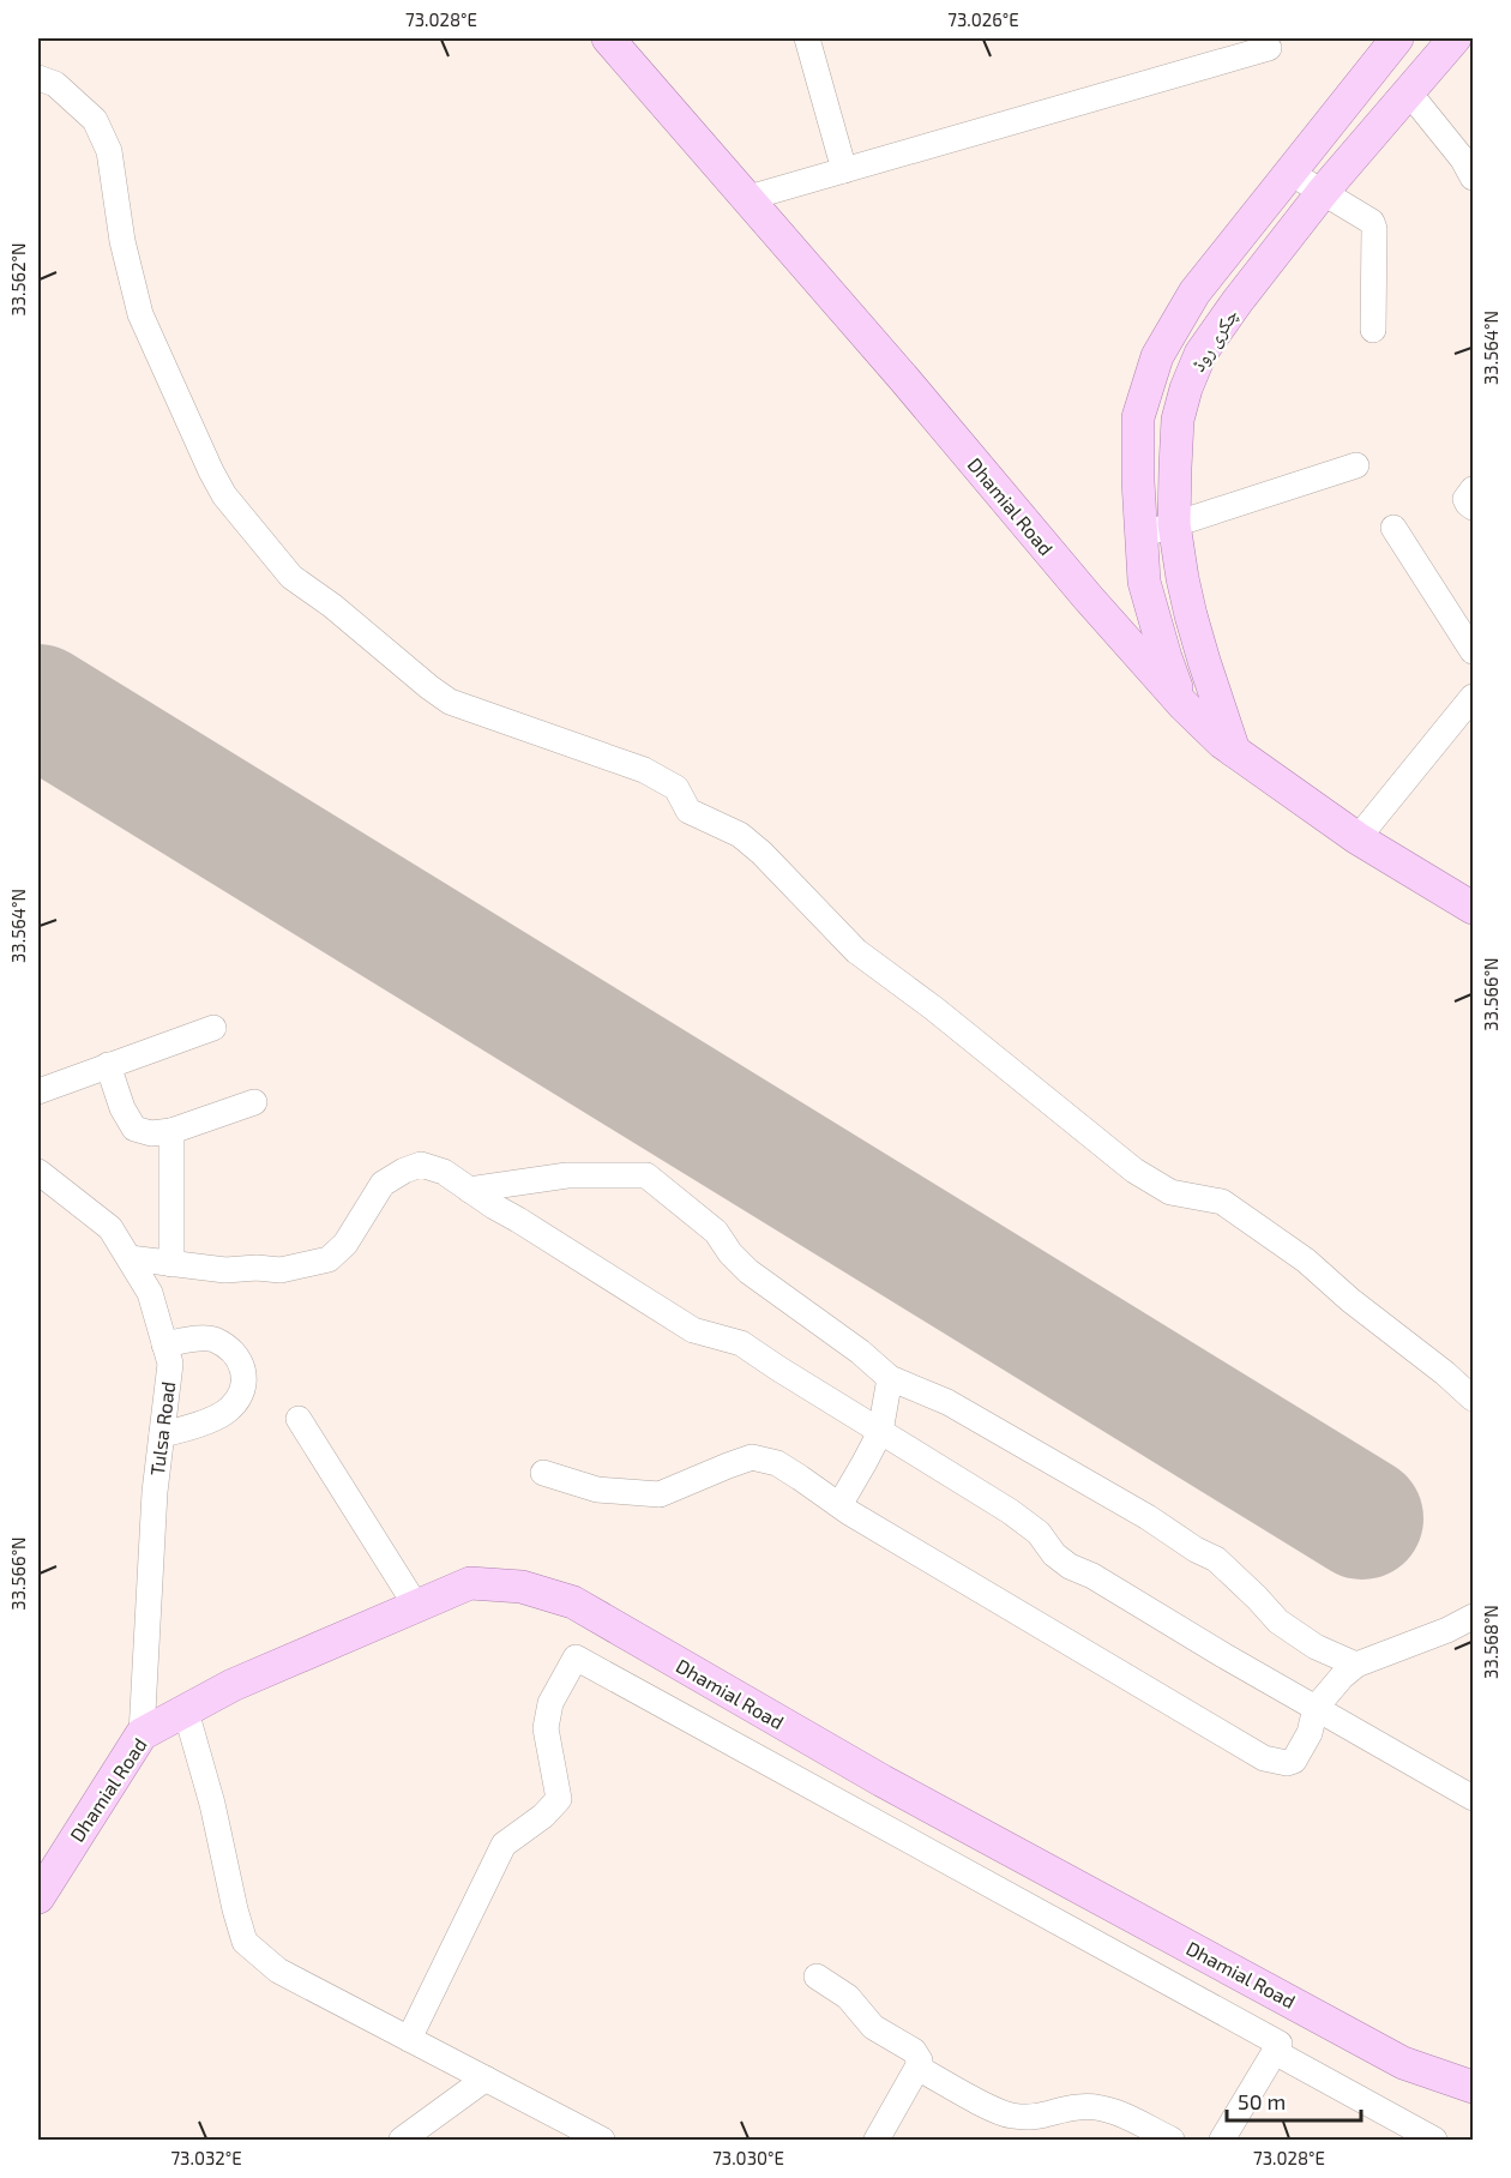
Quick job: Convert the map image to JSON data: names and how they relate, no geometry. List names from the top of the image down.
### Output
{
  "streets": {
    "main road": ["چکری روڈ", "Dhamial Road"],
    "street": ["Tulsa Road"]
  },
  "crossings": [
    ["چکری روڈ", "Dhamial Road"],
    ["Dhamial Road", "Tulsa Road"]
  ],
  "scale_bar": "50 m",
  "coordinates": [
    "73.028°E",
    "73.026°E",
    "33.562°N",
    "33.564°N",
    "33.566°N",
    "33.568°N",
    "73.032°E",
    "73.030°E"
  ]
}
